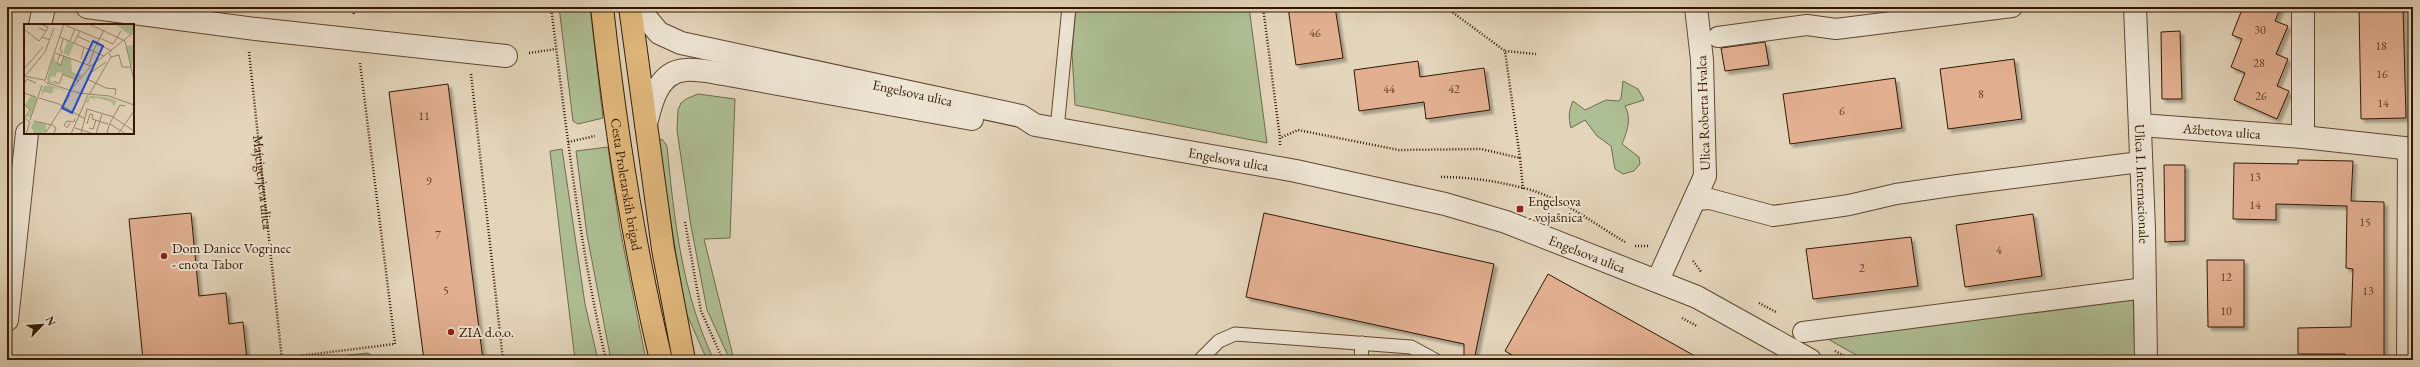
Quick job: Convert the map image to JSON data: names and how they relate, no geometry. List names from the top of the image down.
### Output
{
  "streets": {
    "main road": ["Cesta Proletarskih brigad"],
    "street": [
      "Engelsova ulica",
      "Ulica Roberta Hvalca",
      "Ažbetova ulica",
      "Ulica I. Internacionale"
    ],
    "path": ["Majcigerjeva ulica"]
  },
  "crossings": [
    ["Engelsova ulica", "Ulica Roberta Hvalca"],
    ["Ažbetova ulica", "Ulica I. Internacionale"]
  ],
  "places": {
    "transit": ["Engelsova - vojašnica"],
    "other": ["Dom Danice Vogrinec - enota Tabor", "ZIA d.o.o."]
  },
  "house_numbers": [
    "30",
    "46",
    "18",
    "28",
    "16",
    "44",
    "42",
    "8",
    "26",
    "14",
    "6",
    "11",
    "13",
    "9",
    "14",
    "15",
    "7",
    "4",
    "2",
    "12",
    "5",
    "13",
    "10"
  ],
  "north": "top right"
}
